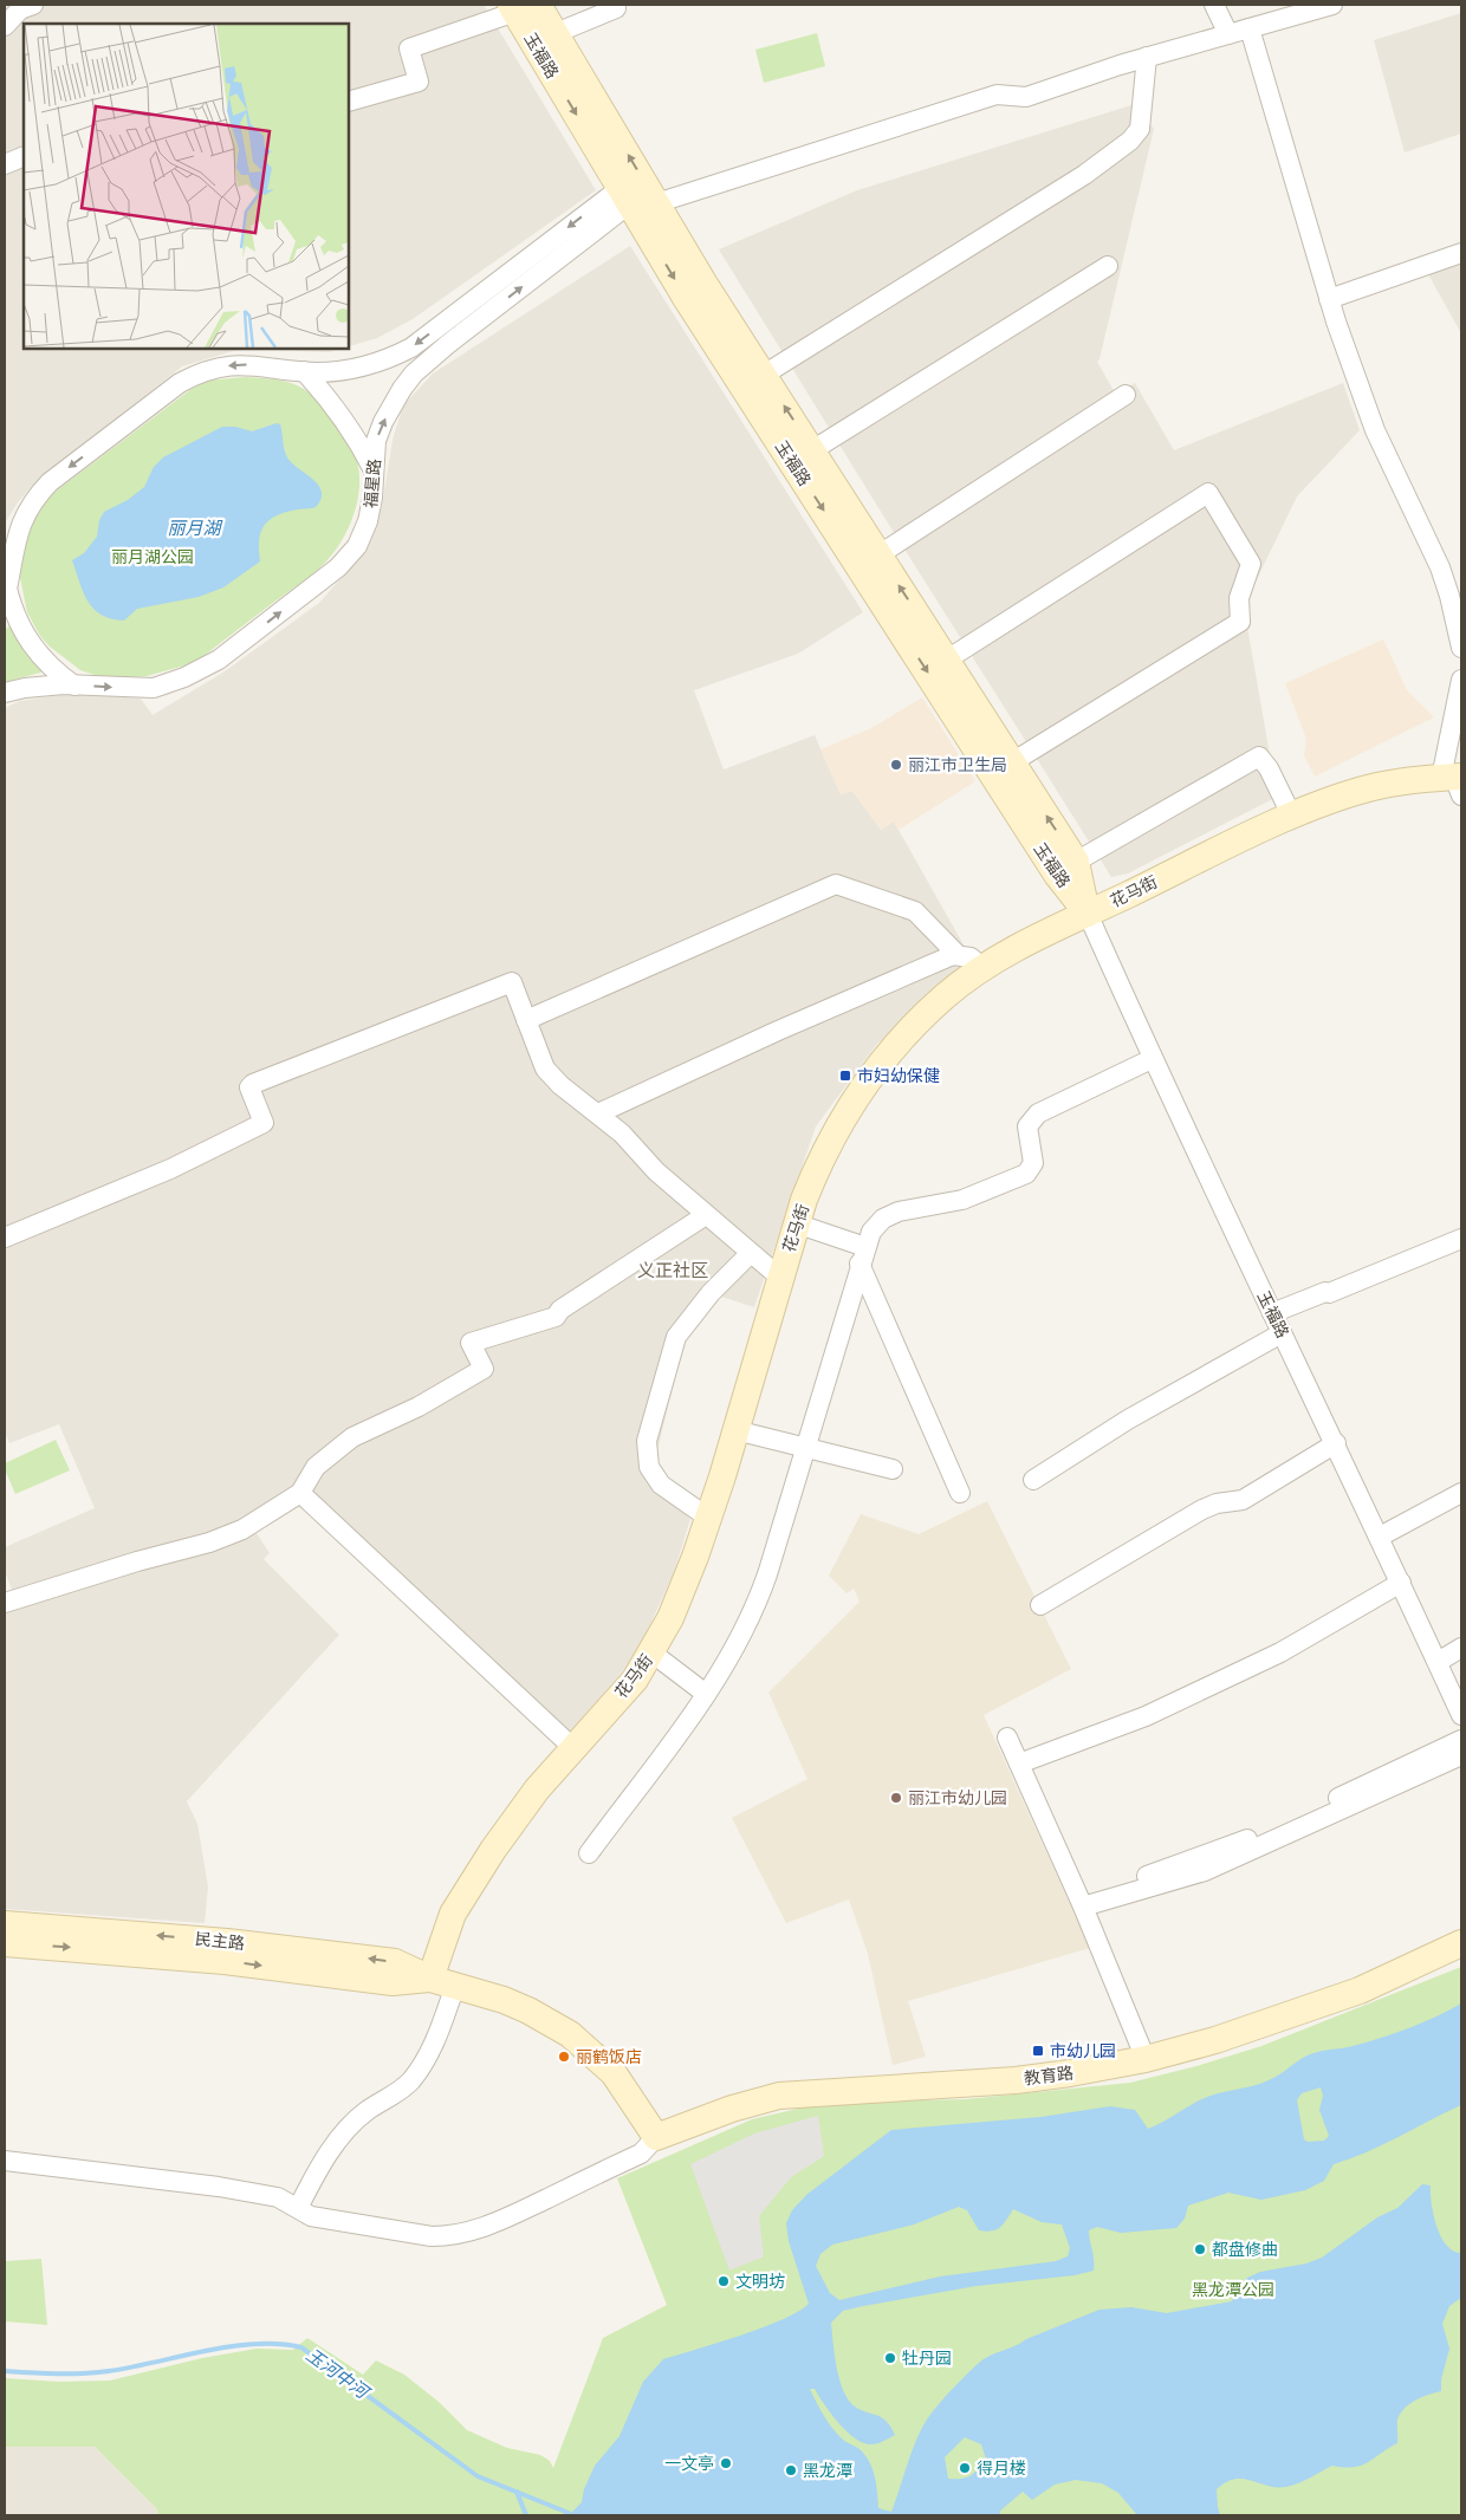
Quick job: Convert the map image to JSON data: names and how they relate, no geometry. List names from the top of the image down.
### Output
{
  "streets": {
    "street": [
      "玉福路",
      "福星路",
      "花马街",
      "民主路",
      "教育路"
    ]
  },
  "crossings": [
    ["玉福路", "福星路"],
    ["玉福路", "花马街"],
    ["花马街", "民主路"],
    ["民主路", "教育路"]
  ],
  "districts": ["义正社区"],
  "water": ["丽月湖", "玉河中河"],
  "parks": ["丽月湖公园", "黑龙潭公园"],
  "places": {
    "other": [
      "丽江市卫生局",
      "丽江市幼儿园",
      "丽鹤饭店",
      "都盘修曲",
      "文明坊",
      "牡丹园",
      "一文亭",
      "得月楼",
      "黑龙潭"
    ],
    "transit": ["市妇幼保健", "市幼儿园"]
  }
}
